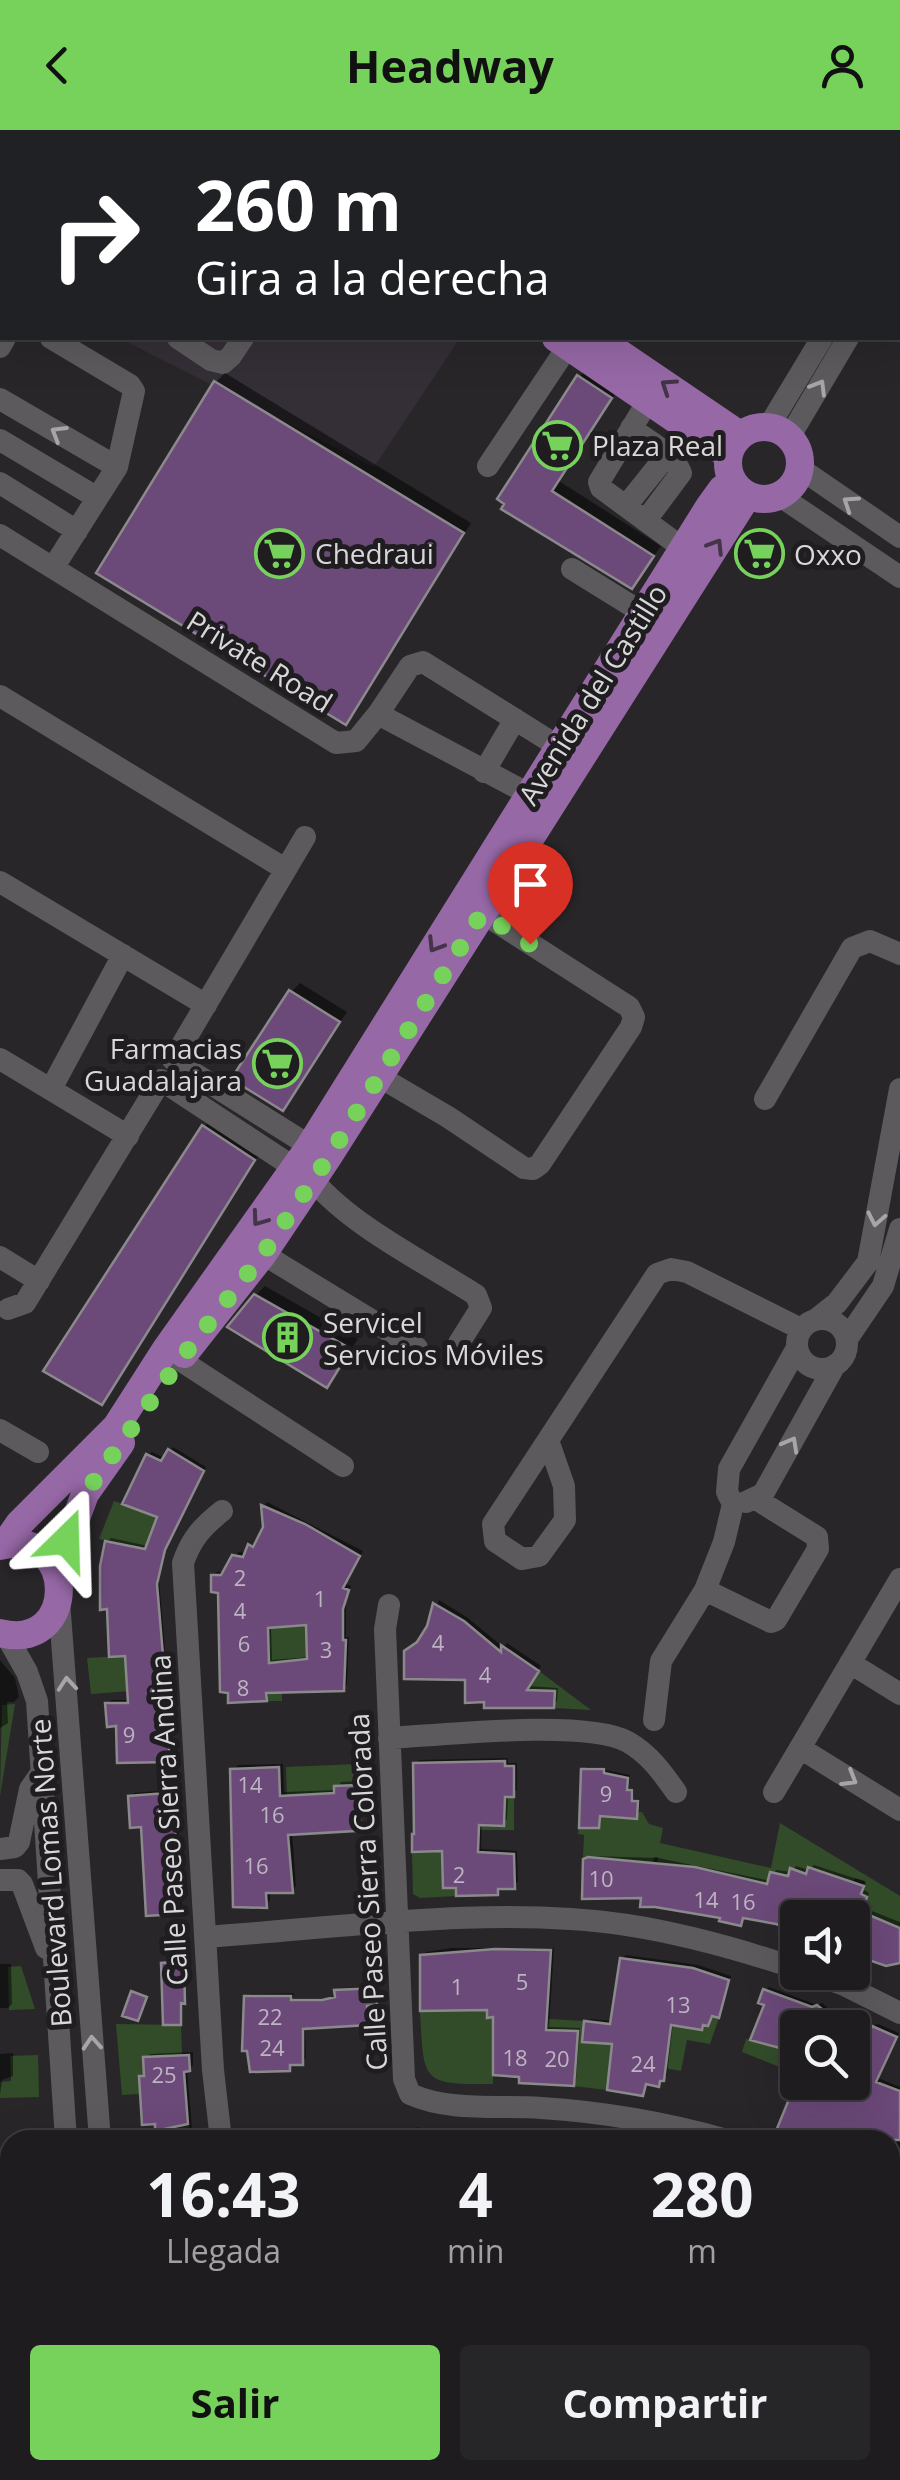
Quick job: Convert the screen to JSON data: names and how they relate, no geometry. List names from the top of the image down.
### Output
{
  "streets": {
    "main road": ["Avenida del Castillo"],
    "street": [
      "Private Road",
      "Calle Paseo Sierra Andina",
      "Boulevard Lomas Norte",
      "Calle Paseo Sierra Colorada"
    ]
  },
  "places": {
    "supermarket": [
      "Plaza Real",
      "Chedraui",
      "Oxxo",
      "Farmacias Guadalajara"
    ],
    "building": ["Servicel Servicios Móviles"]
  },
  "house_numbers": [
    "2",
    "1",
    "4",
    "4",
    "6",
    "3",
    "4",
    "8",
    "9",
    "14",
    "9",
    "16",
    "16",
    "2",
    "10",
    "14",
    "16",
    "5",
    "1",
    "13",
    "22",
    "24",
    "18",
    "20",
    "24",
    "25"
  ],
  "page": {
    "header": "Headway",
    "turn": ["260 m", "Gira a la derecha"],
    "eta": [
      "16:43",
      "Llegada",
      "4",
      "min",
      "280",
      "m"
    ],
    "buttons": ["Salir", "Compartir"]
  }
}
